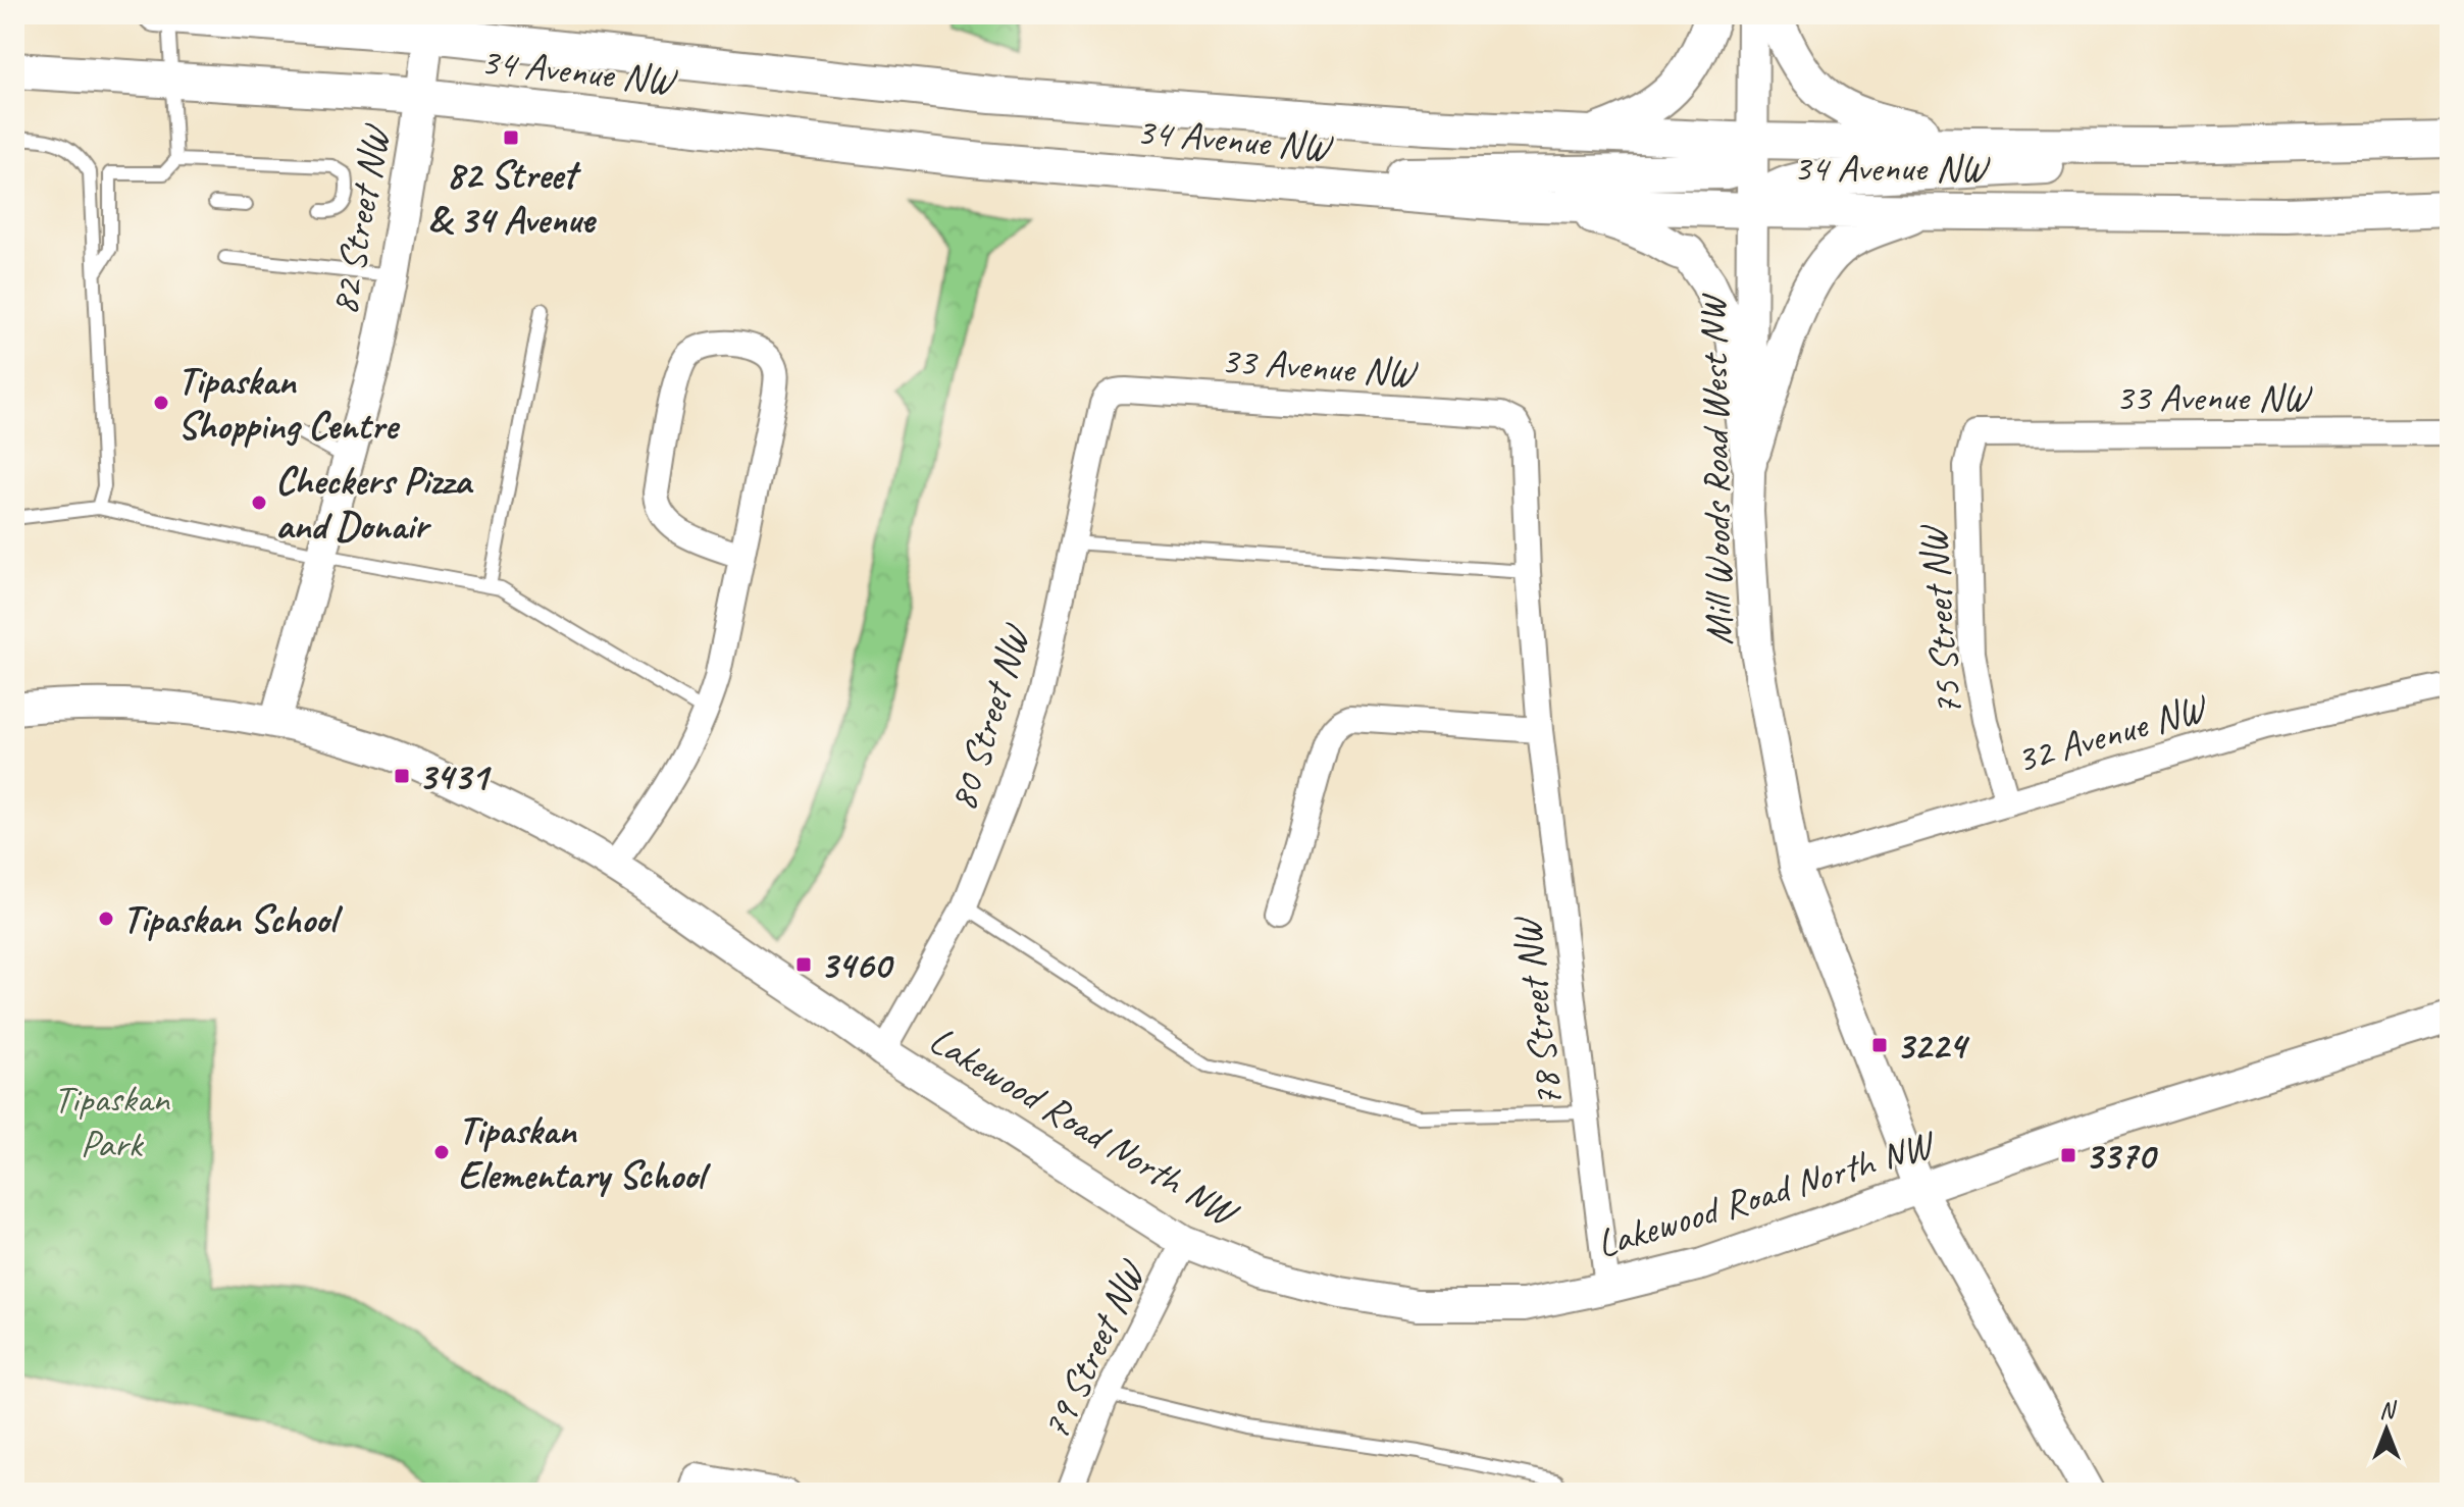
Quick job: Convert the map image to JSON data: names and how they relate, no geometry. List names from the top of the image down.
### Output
{
  "streets": {
    "main road": ["34 Avenue NW"],
    "street": [
      "82 Street NW",
      "33 Avenue NW",
      "Mill Woods Road West NW",
      "75 Street NW",
      "80 Street NW",
      "32 Avenue NW",
      "78 Street NW",
      "Lakewood Road North NW",
      "79 Street NW"
    ]
  },
  "crossings": [
    ["34 Avenue NW", "82 Street NW"],
    ["34 Avenue NW", "Mill Woods Road West NW"],
    ["82 Street NW", "Lakewood Road North NW"],
    ["33 Avenue NW", "75 Street NW"],
    ["33 Avenue NW", "80 Street NW"],
    ["33 Avenue NW", "78 Street NW"],
    ["Mill Woods Road West NW", "32 Avenue NW"],
    ["Mill Woods Road West NW", "Lakewood Road North NW"],
    ["75 Street NW", "32 Avenue NW"],
    ["80 Street NW", "Lakewood Road North NW"],
    ["78 Street NW", "Lakewood Road North NW"],
    ["Lakewood Road North NW", "79 Street NW"]
  ],
  "parks": ["Tipaskan Park"],
  "places": {
    "transit": [
      "82 Street & 34 Avenue",
      "3431",
      "3460",
      "3224",
      "3370"
    ],
    "other": [
      "Tipaskan Shopping Centre",
      "Checkers Pizza and Donair",
      "Tipaskan School",
      "Tipaskan Elementary School"
    ]
  },
  "north": "top"
}
